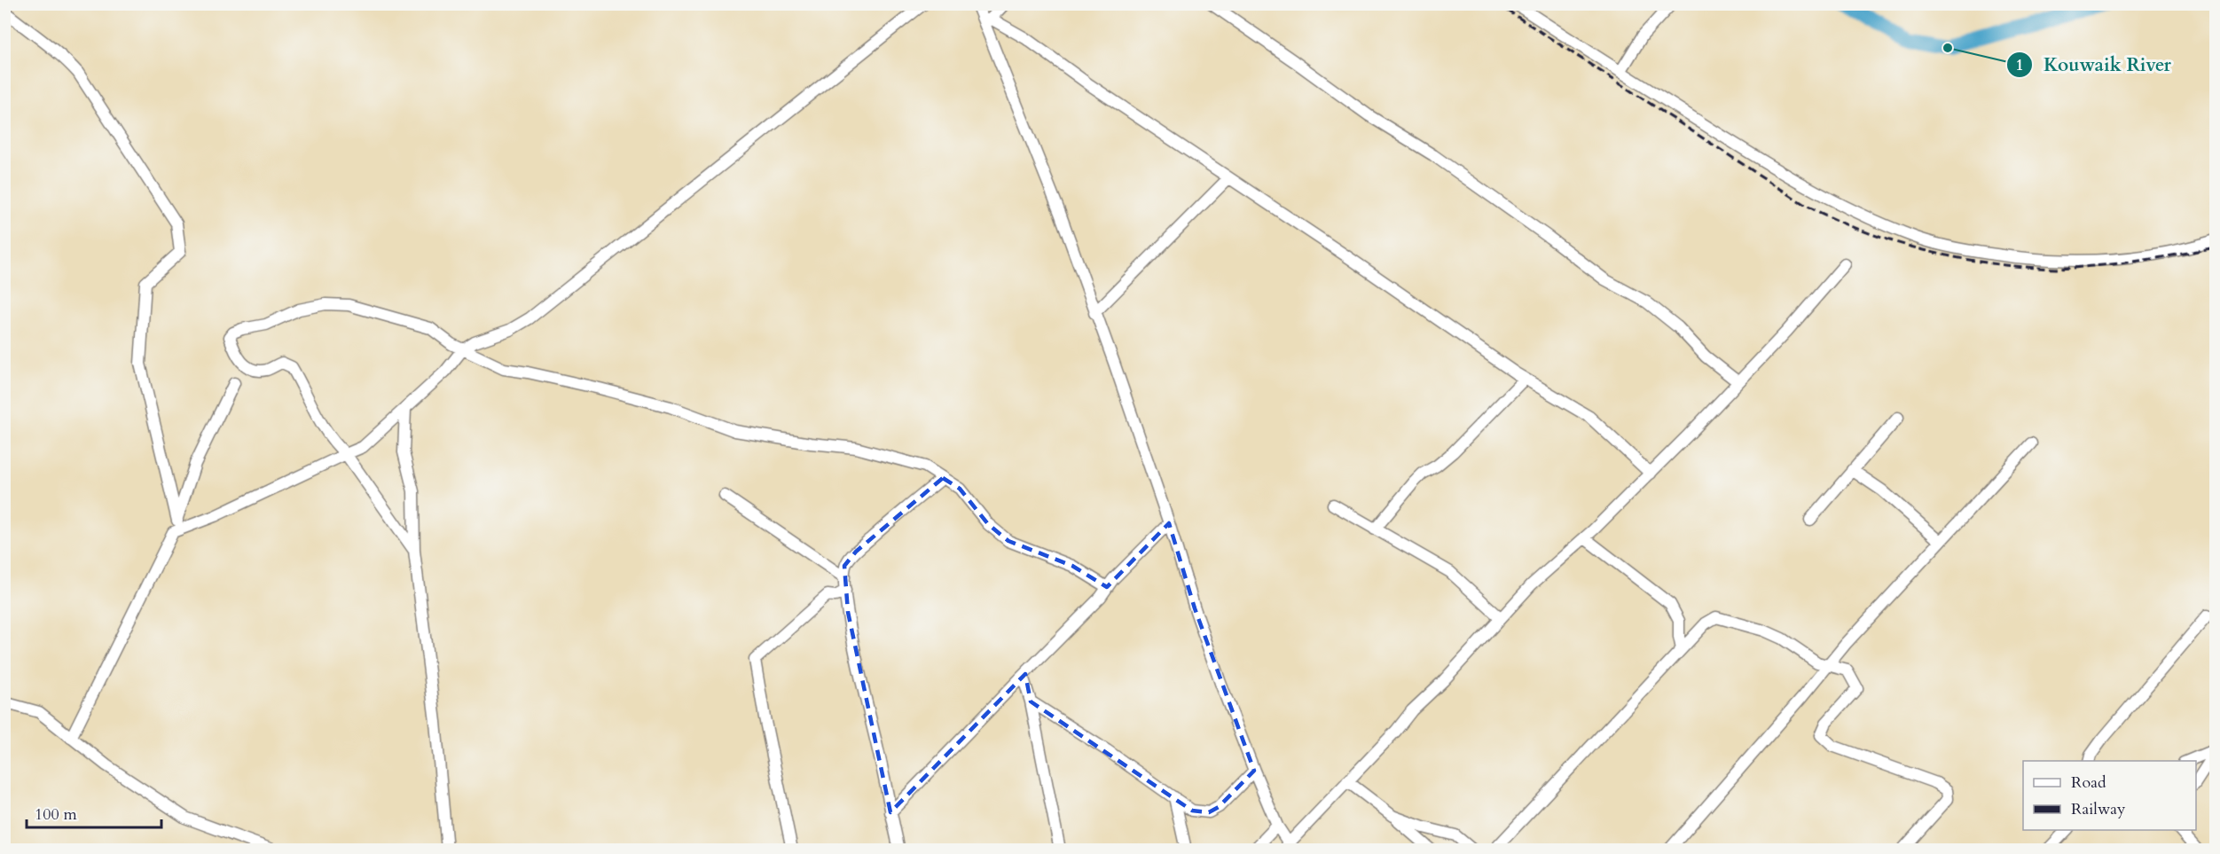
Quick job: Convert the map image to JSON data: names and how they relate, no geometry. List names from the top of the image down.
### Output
{
  "places": ["Kouwaik River"],
  "legend": ["Road", "Railway"],
  "scale_bar": "100 m"
}
